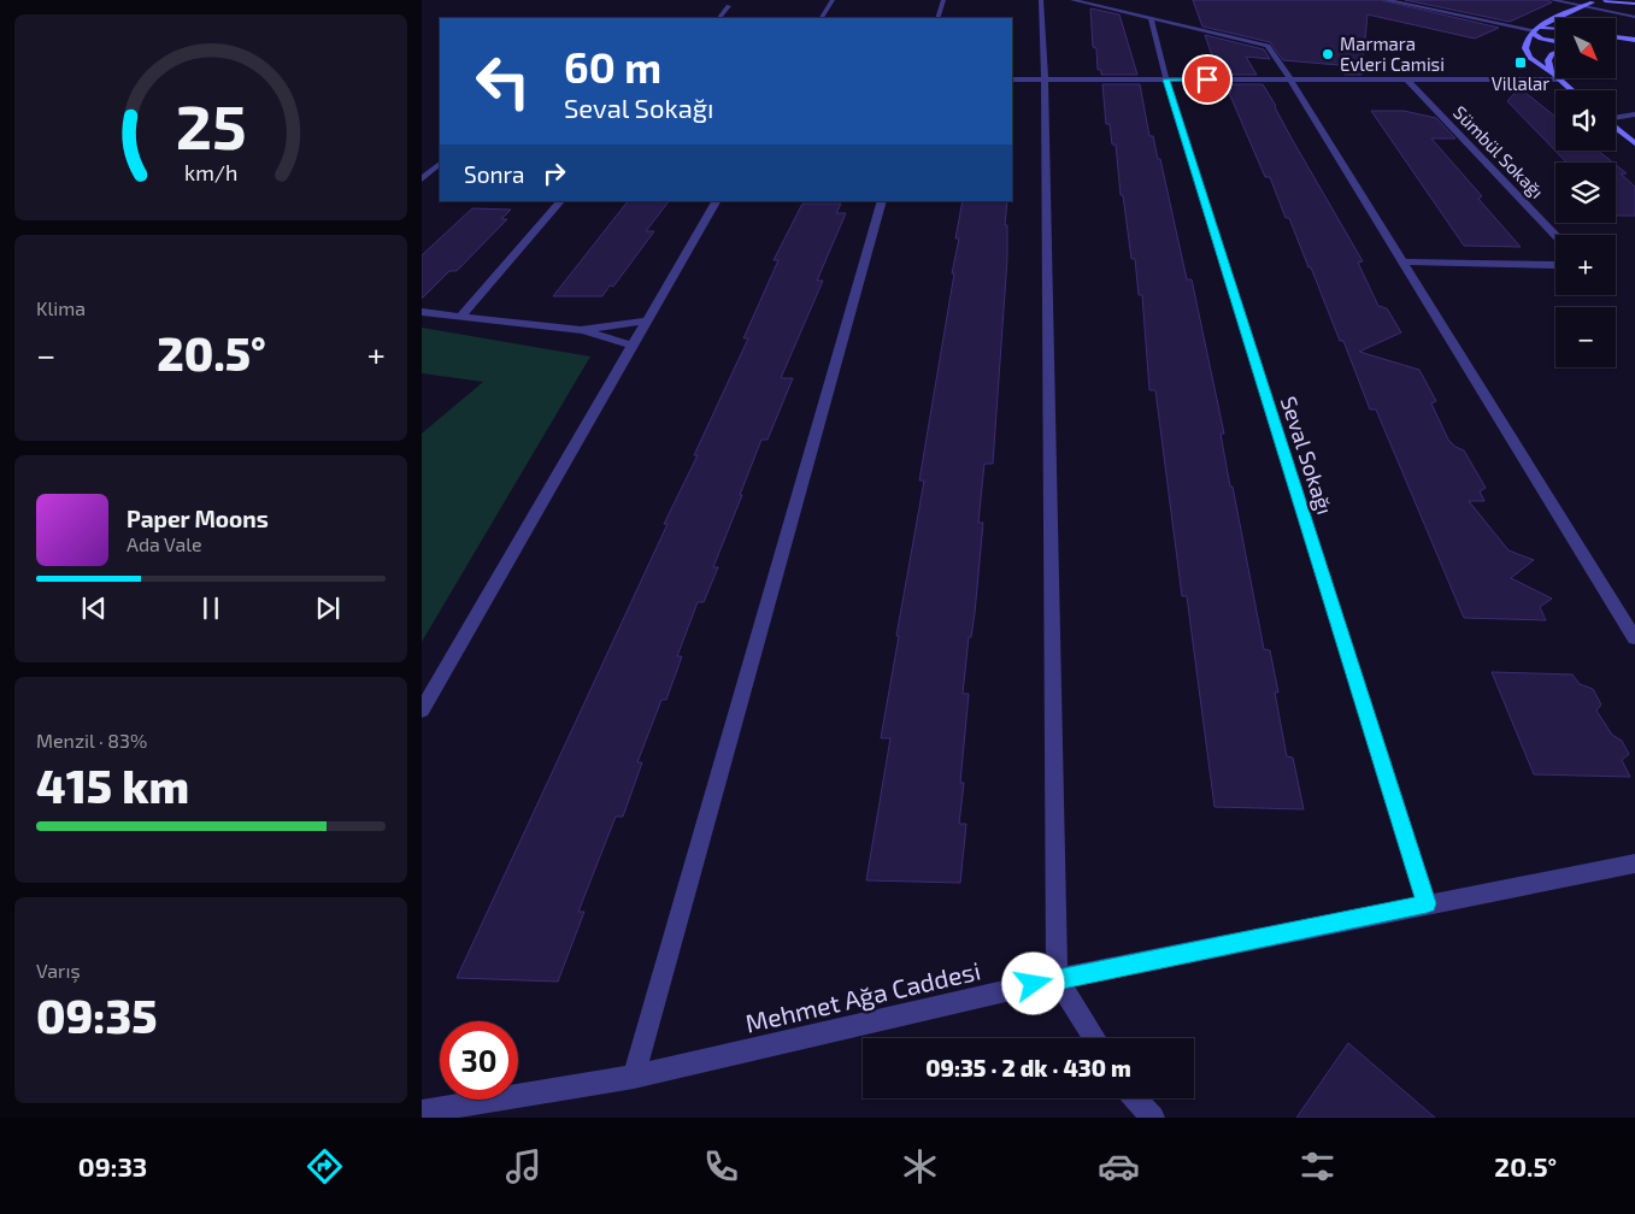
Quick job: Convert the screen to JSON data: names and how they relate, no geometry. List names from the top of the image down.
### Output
{
  "streets": {
    "street": ["Sümbül Sokağı", "Seval Sokağı", "Mehmet Ağa Caddesi"]
  },
  "crossings": [
    ["Seval Sokağı", "Mehmet Ağa Caddesi"]
  ],
  "places": {
    "other": ["Marmara Evleri Camisi"],
    "transit": ["Villalar"]
  },
  "north": "bottom right",
  "page": {
    "map_buttons": ["+", "−"],
    "turn": ["60 m", "Seval Sokağı"],
    "then": "Sonra",
    "tile": [
      "Klima",
      ["Menzil · 83%", "415 km"],
      ["Varış", "09:35"]
    ],
    "heat": ["−", "20.5°", "+"],
    "song": ["Paper Moons", "Ada Vale"],
    "limit": "30",
    "trip": "09:35 · 2 dk · 430 m",
    "tabs": ["09:33", "20.5°"],
    "gauge": ["25", "km/h"]
  }
}
